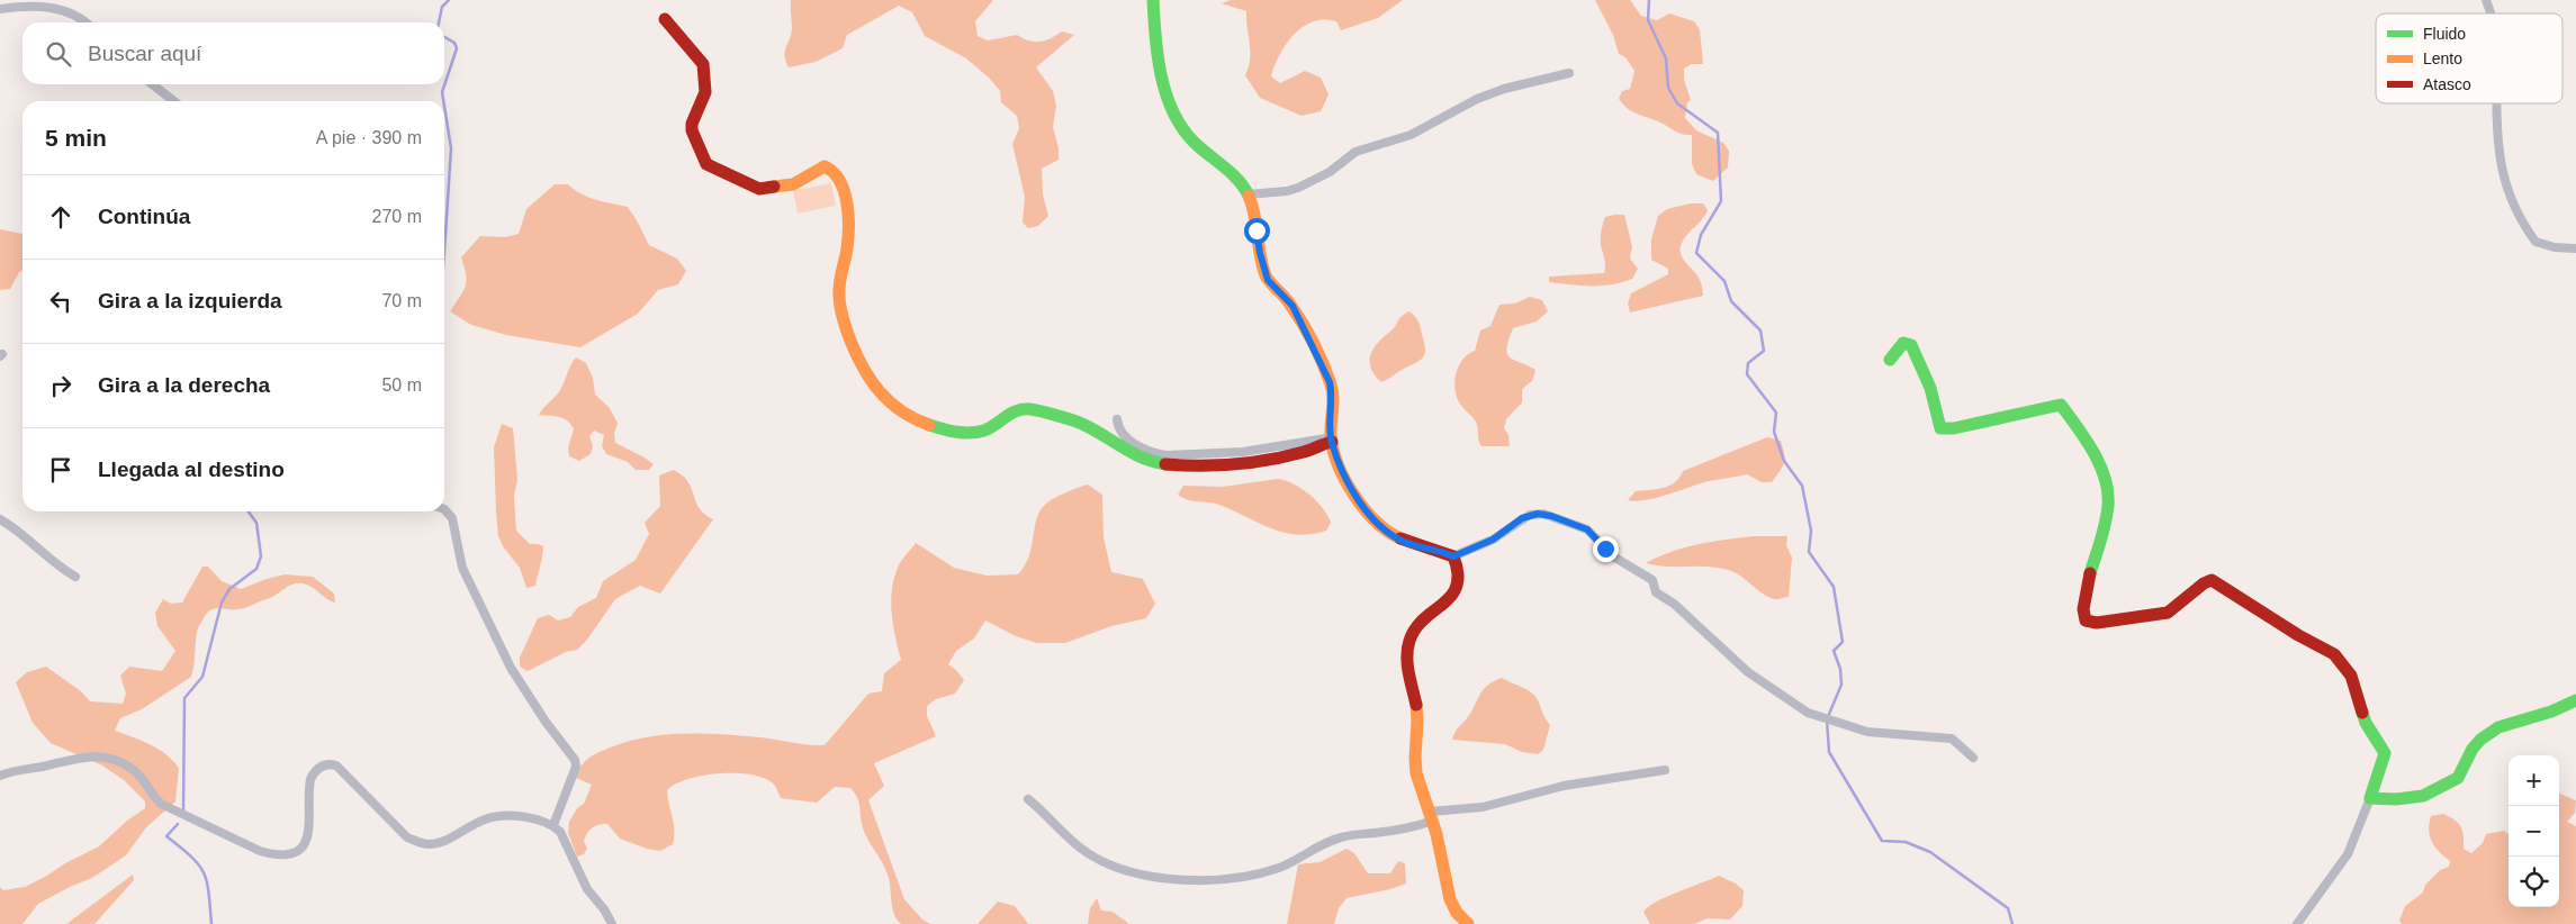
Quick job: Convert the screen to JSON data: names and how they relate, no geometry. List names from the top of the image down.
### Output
{
  "legend": ["Fluido", "Lento", "Atasco"],
  "page": {
    "search": "Buscar aquí",
    "heading": ["5 min", "A pie · 390 m"],
    "list": [
      ["Continúa", "270 m"],
      ["Gira a la izquierda", "70 m"],
      ["Gira a la derecha", "50 m"],
      "Llegada al destino"
    ],
    "map_buttons": ["+", "−"]
  }
}
